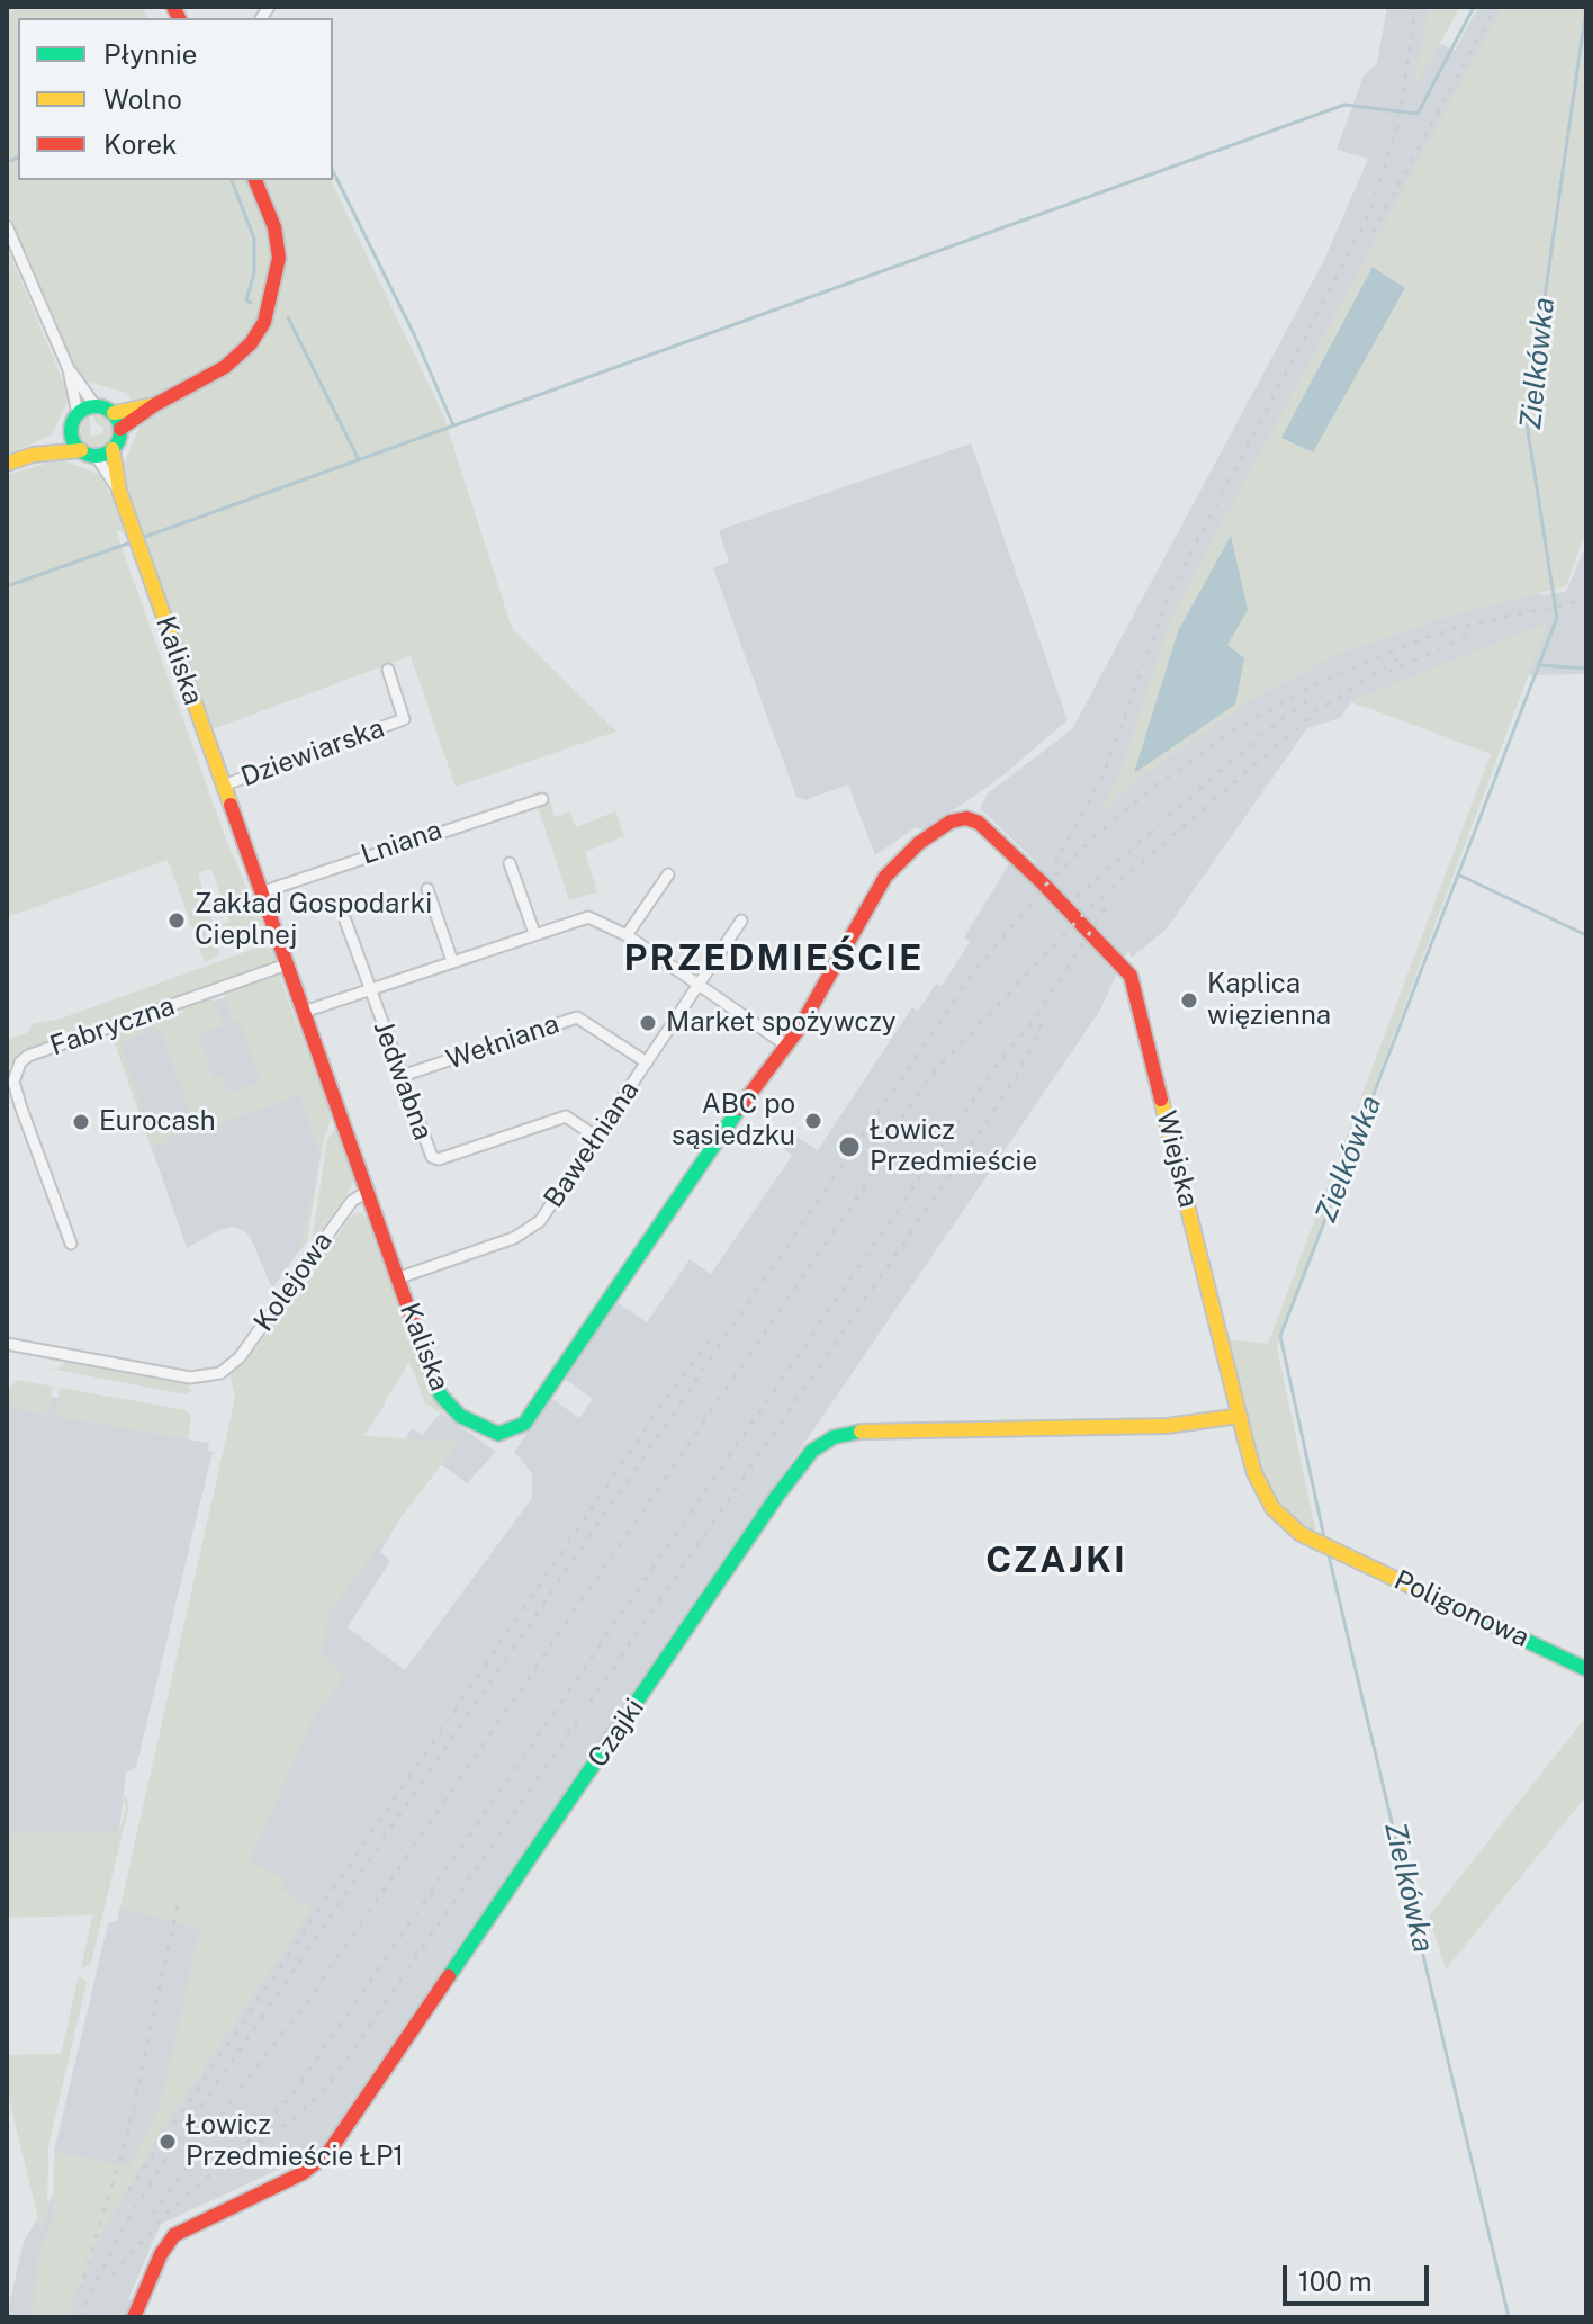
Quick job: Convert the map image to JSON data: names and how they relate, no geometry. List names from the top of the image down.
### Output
{
  "streets": {
    "street": [
      "Kaliska",
      "Dziewiarska",
      "Lniana",
      "Fabryczna",
      "Wełniana",
      "Jedwabna",
      "Bawełniana",
      "Wiejska",
      "Kolejowa",
      "Poligonowa",
      "Czajki"
    ]
  },
  "crossings": [
    ["Kaliska", "Dziewiarska"],
    ["Kaliska", "Lniana"],
    ["Kaliska", "Fabryczna"],
    ["Kaliska", "Bawełniana"],
    ["Kaliska", "Wiejska"],
    ["Kaliska", "Kolejowa"],
    ["Wełniana", "Jedwabna"],
    ["Wełniana", "Bawełniana"],
    ["Jedwabna", "Bawełniana"],
    ["Wiejska", "Poligonowa"],
    ["Wiejska", "Czajki"]
  ],
  "districts": ["PRZEDMIEŚCIE", "CZAJKI"],
  "water": ["Zielkówka"],
  "places": [
    "Zakład Gospodarki Cieplnej",
    "Kaplica więzienna",
    "Market spożywczy",
    "ABC po sąsiedzku",
    "Eurocash",
    "Łowicz Przedmieście",
    "Łowicz Przedmieście ŁP1"
  ],
  "legend": ["Płynnie", "Wolno", "Korek"],
  "scale_bar": "100 m"
}
